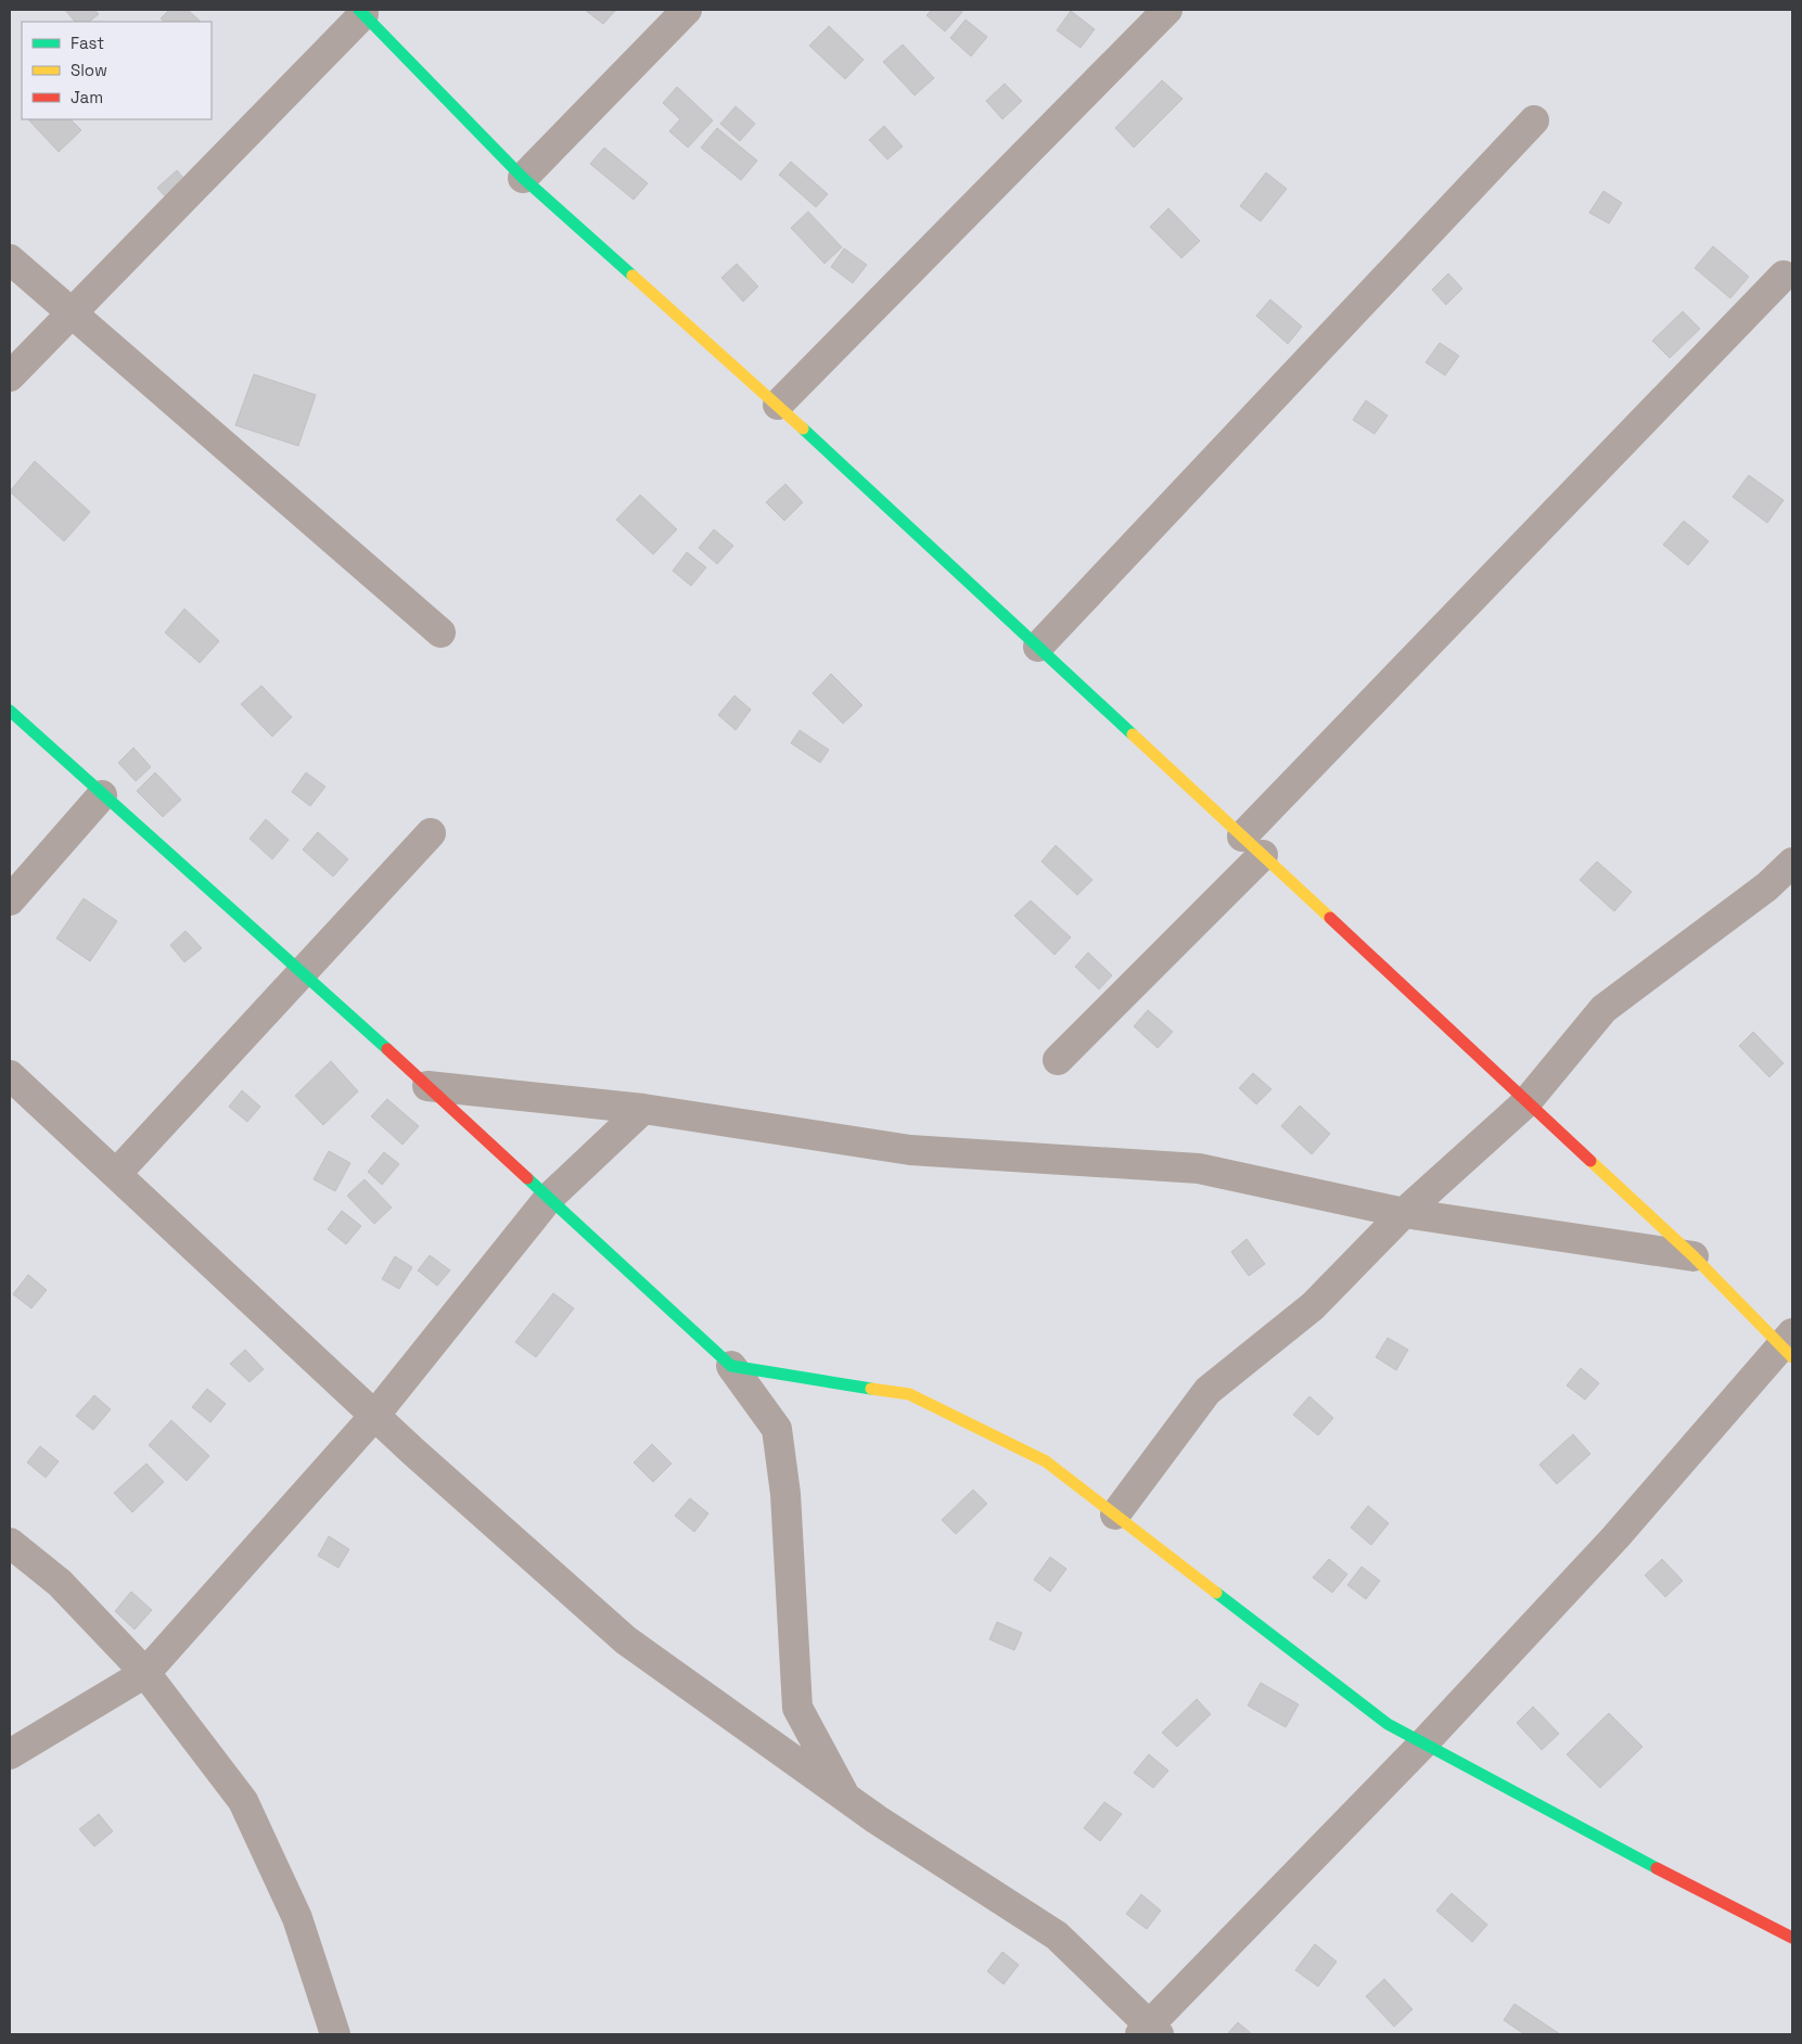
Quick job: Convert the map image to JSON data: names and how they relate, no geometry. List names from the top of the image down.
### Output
{
  "legend": ["Fast", "Slow", "Jam"]
}
